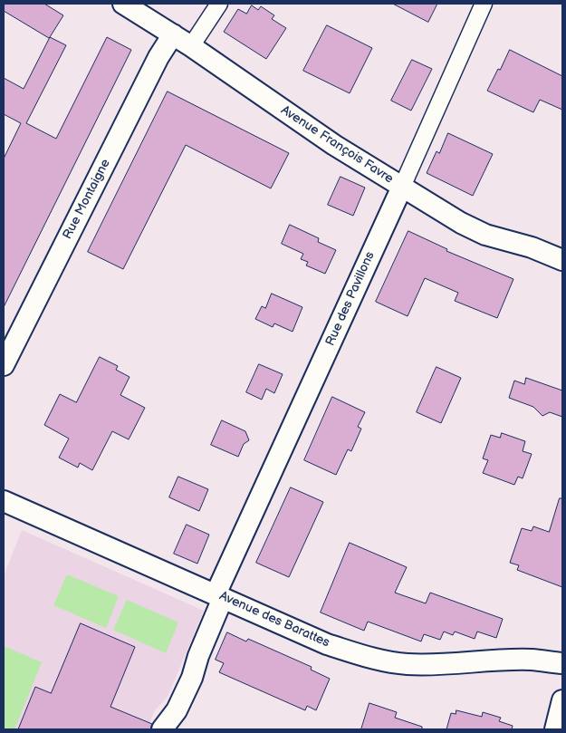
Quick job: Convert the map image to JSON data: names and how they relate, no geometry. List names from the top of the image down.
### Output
{
  "streets": {
    "street": [
      "Avenue François Favre",
      "Rue Montaigne",
      "Rue des Pavillons",
      "Avenue des Barattes"
    ]
  },
  "crossings": [
    ["Avenue François Favre", "Rue Montaigne"],
    ["Avenue François Favre", "Rue des Pavillons"],
    ["Rue des Pavillons", "Avenue des Barattes"]
  ]
}
